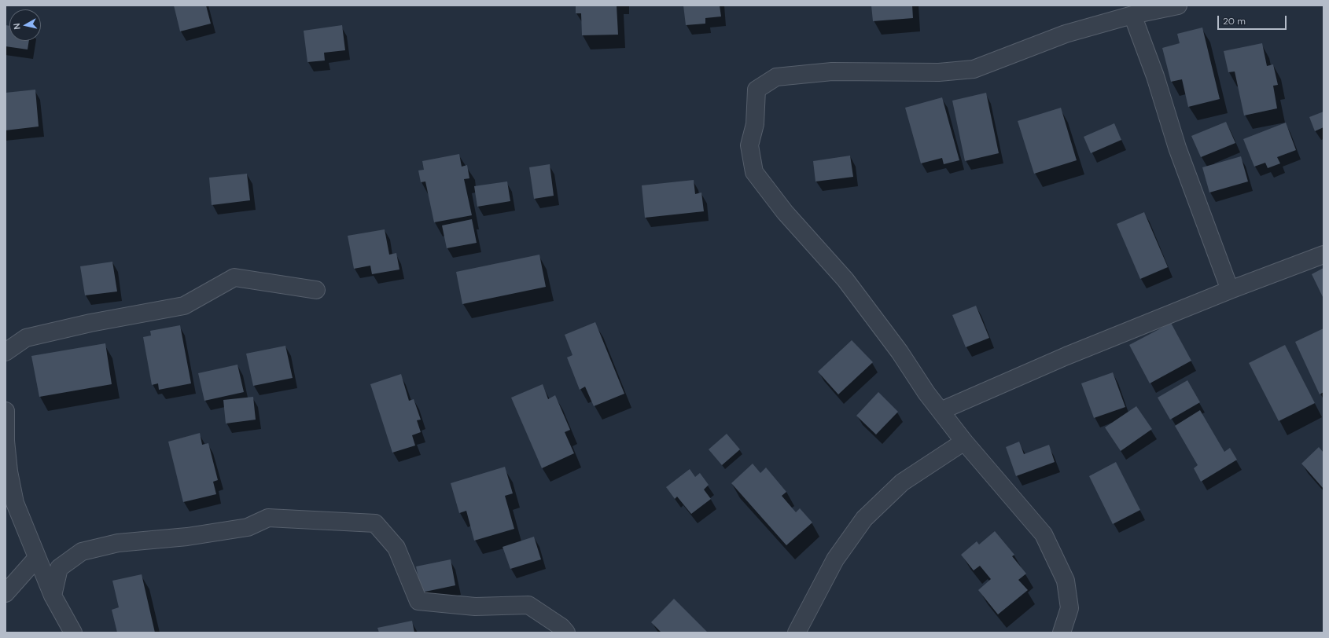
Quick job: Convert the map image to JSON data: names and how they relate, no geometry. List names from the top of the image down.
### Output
{
  "scale_bar": "20 m",
  "north": "left"
}
